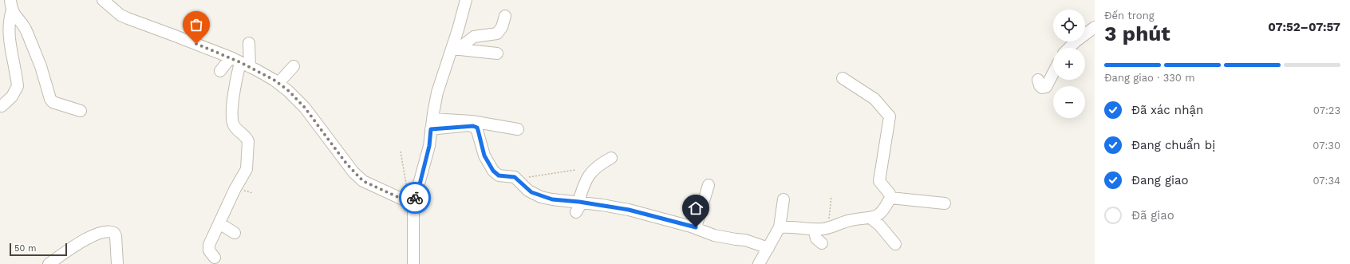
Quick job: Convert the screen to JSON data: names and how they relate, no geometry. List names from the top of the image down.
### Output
{
  "scale_bar": "50 m",
  "page": {
    "heading": ["3 phút", "Đến trong", "07:52–07:57"],
    "map_buttons": ["+", "−"],
    "bar": "Đang giao · 330 m",
    "list": [
      ["Đã xác nhận", "07:23"],
      ["Đang chuẩn bị", "07:30"],
      ["Đang giao", "07:34"],
      "Đã giao"
    ],
    "scale": "50 m"
  }
}
